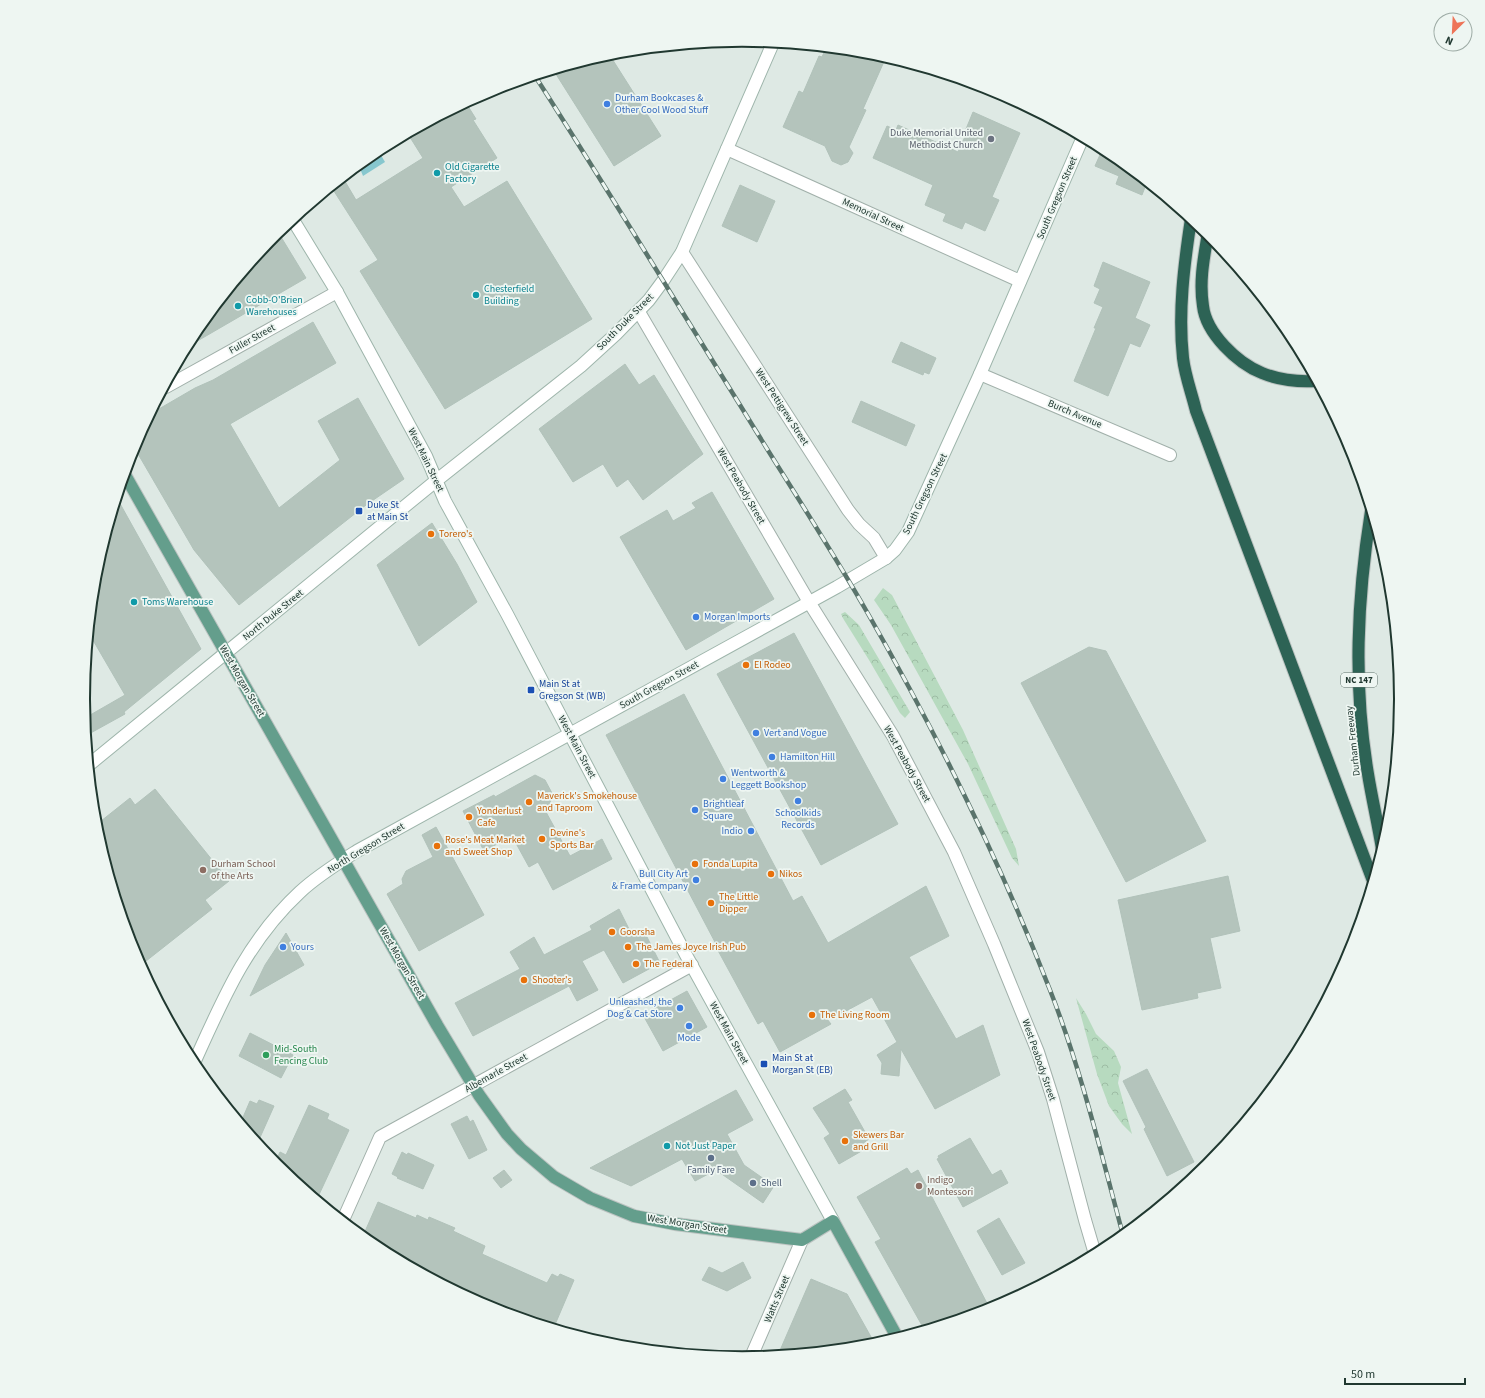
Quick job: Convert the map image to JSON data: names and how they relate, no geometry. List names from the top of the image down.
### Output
{
  "streets": {
    "highway": ["NC 147", "Durham Freeway"],
    "main road": [
      "South Gregson Street",
      "Memorial Street",
      "South Duke Street",
      "Fuller Street",
      "West Pettigrew Street",
      "Burch Avenue",
      "West Main Street",
      "West Peabody Street",
      "North Duke Street",
      "West Morgan Street",
      "North Gregson Street",
      "Albemarle Street",
      "Watts Street"
    ]
  },
  "crossings": [
    ["South Gregson Street", "Memorial Street"],
    ["South Gregson Street", "West Pettigrew Street"],
    ["South Gregson Street", "Burch Avenue"],
    ["South Gregson Street", "West Main Street"],
    ["South Gregson Street", "West Peabody Street"],
    ["South Gregson Street", "North Gregson Street"],
    ["Memorial Street", "South Duke Street"],
    ["South Duke Street", "West Pettigrew Street"],
    ["South Duke Street", "West Main Street"],
    ["South Duke Street", "West Peabody Street"],
    ["South Duke Street", "North Duke Street"],
    ["Fuller Street", "West Main Street"],
    ["West Main Street", "North Duke Street"],
    ["West Main Street", "North Gregson Street"],
    ["West Main Street", "Albemarle Street"],
    ["North Duke Street", "West Morgan Street"],
    ["West Morgan Street", "North Gregson Street"],
    ["West Morgan Street", "Albemarle Street"],
    ["West Morgan Street", "Watts Street"]
  ],
  "places": {
    "other": [
      "Durham Bookcases & Other Cool Wood Stuff",
      "Duke Memorial United Methodist Church",
      "Old Cigarette Factory",
      "Chesterfield Building",
      "Cobb-O'Brien Warehouses",
      "Torero's",
      "Toms Warehouse",
      "Morgan Imports",
      "El Rodeo",
      "Vert and Vogue",
      "Hamilton Hill",
      "Wentworth & Leggett Bookshop",
      "Schoolkids Records",
      "Maverick's Smokehouse and Taproom",
      "Brightleaf Square",
      "Yonderlust Cafe",
      "Indio",
      "Devine's Sports Bar",
      "Rose's Meat Market and Sweet Shop",
      "Fonda Lupita",
      "Durham School of the Arts",
      "Nikos",
      "Bull City Art & Frame Company",
      "The Little Dipper",
      "Goorsha",
      "Yours",
      "The James Joyce Irish Pub",
      "The Federal",
      "Shooter's",
      "Unleashed, the Dog & Cat Store",
      "The Living Room",
      "Mode",
      "Mid-South Fencing Club",
      "Skewers Bar and Grill",
      "Not Just Paper",
      "Family Fare",
      "Shell",
      "Indigo Montessori"
    ],
    "transit": ["Duke St at Main St", "Main St at Gregson St (WB)", "Main St at Morgan St (EB)"]
  },
  "scale_bar": "50 m",
  "north": "bottom left"
}
